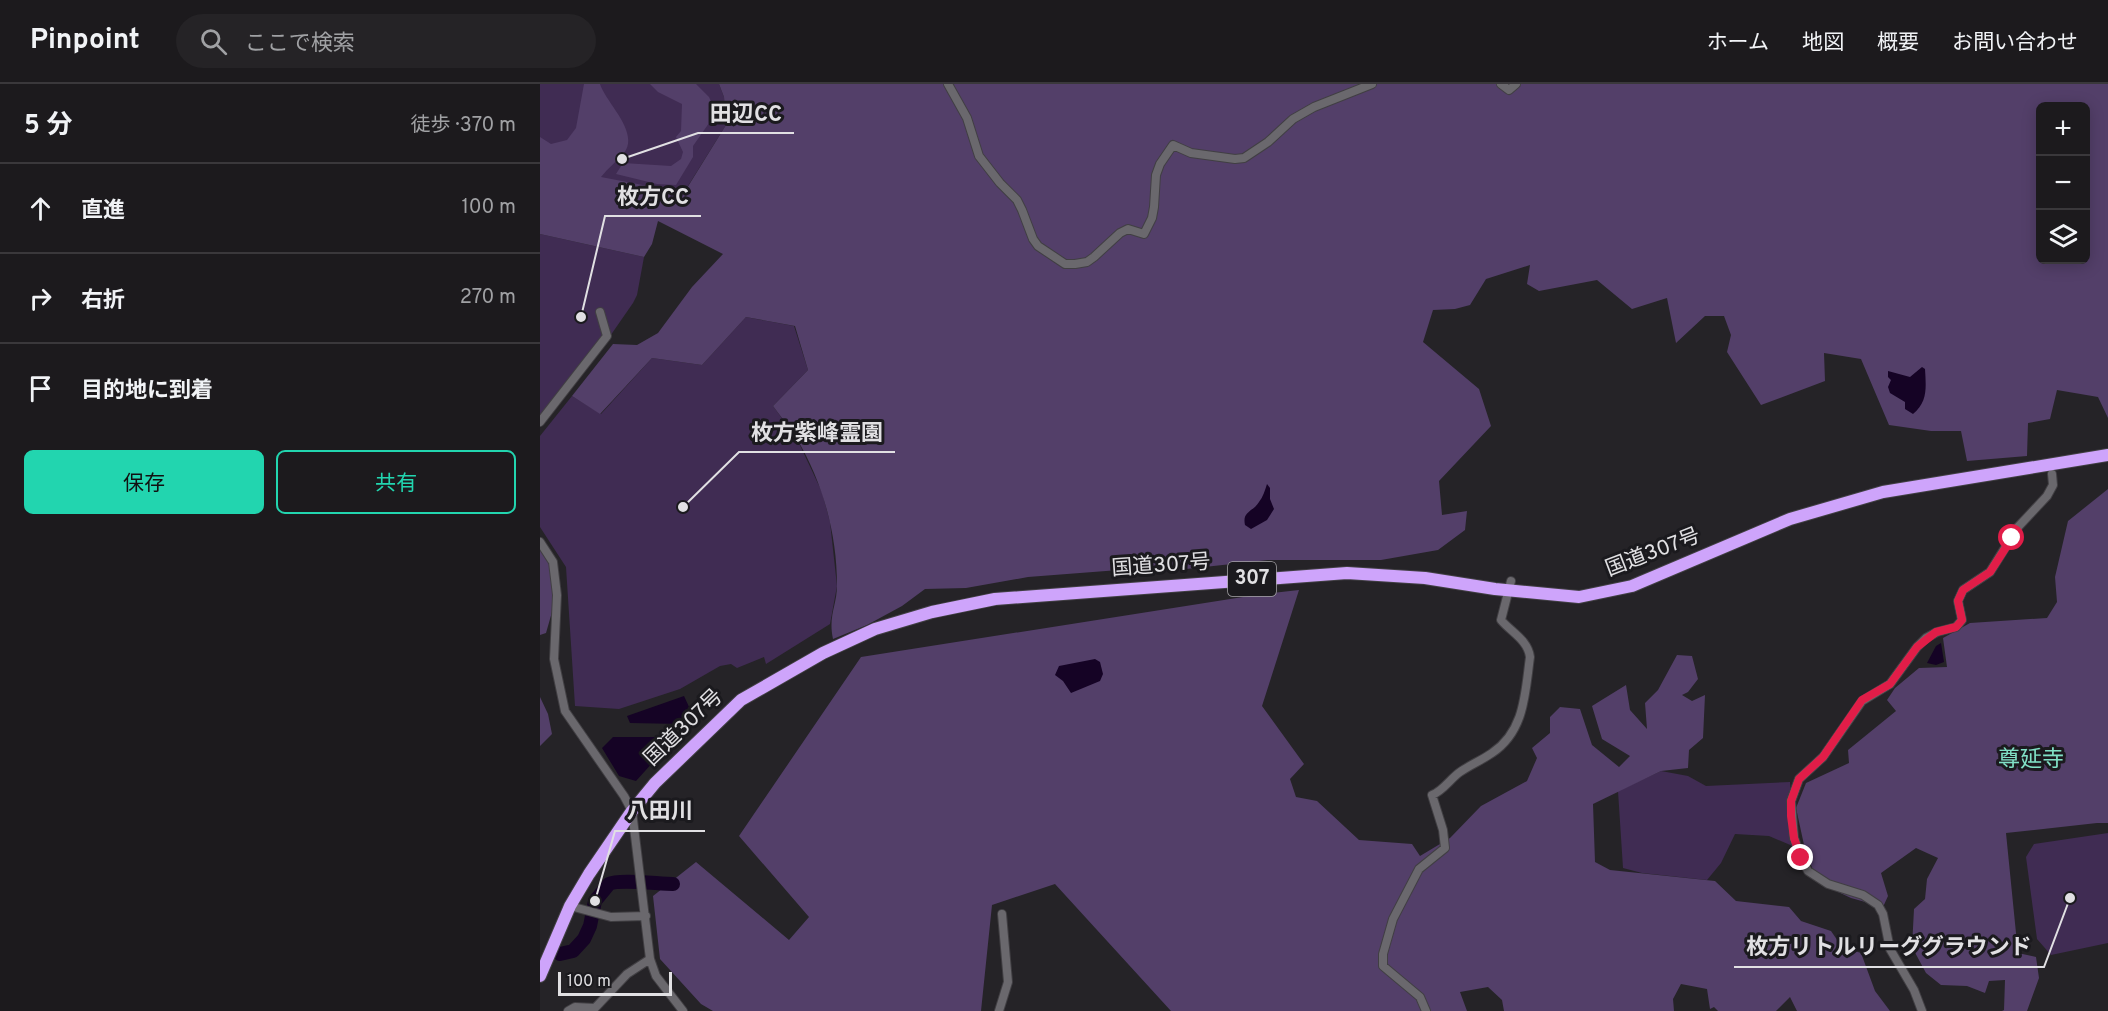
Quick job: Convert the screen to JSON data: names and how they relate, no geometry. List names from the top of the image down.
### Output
{
  "streets": {
    "highway": ["国道307号", "307"]
  },
  "districts": ["尊延寺"],
  "places": [
    "田辺CC",
    "枚方CC",
    "枚方紫峰霊園",
    "枚方リトルリーググラウンド",
    "八田川"
  ],
  "scale_bar": "100 m",
  "page": {
    "header": "Pinpoint",
    "search": "ここで検索",
    "nav": [
      "ホーム",
      "地図",
      "概要",
      "お問い合わせ"
    ],
    "heading": ["5 分", "徒歩 · 370 m"],
    "map_buttons": ["+", "−"],
    "list": [
      ["直進", "100 m"],
      ["右折", "270 m"],
      "目的地に到着"
    ],
    "buttons": ["保存", "共有"],
    "scale": "100 m"
  }
}
